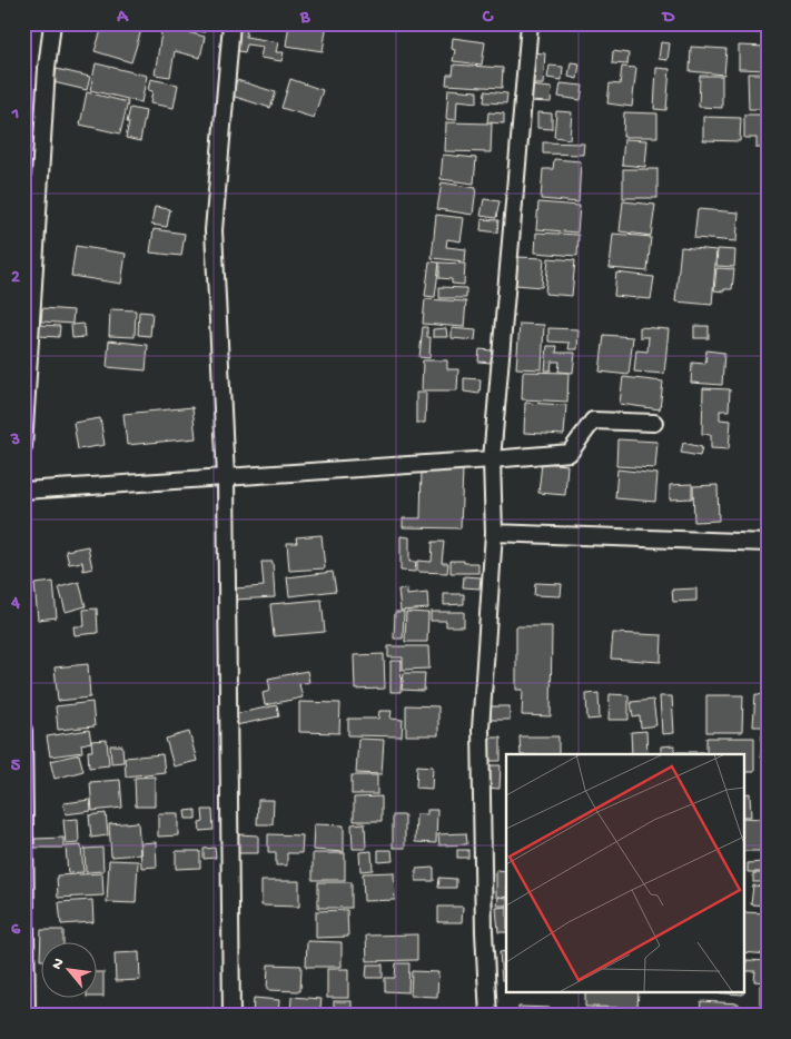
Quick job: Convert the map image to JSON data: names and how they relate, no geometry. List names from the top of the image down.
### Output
{
  "north": "top left",
  "grid": {
    "columns": [
      "A",
      "B",
      "C",
      "D"
    ],
    "rows": [
      "1",
      "2",
      "3",
      "4",
      "5",
      "6"
    ]
  }
}
